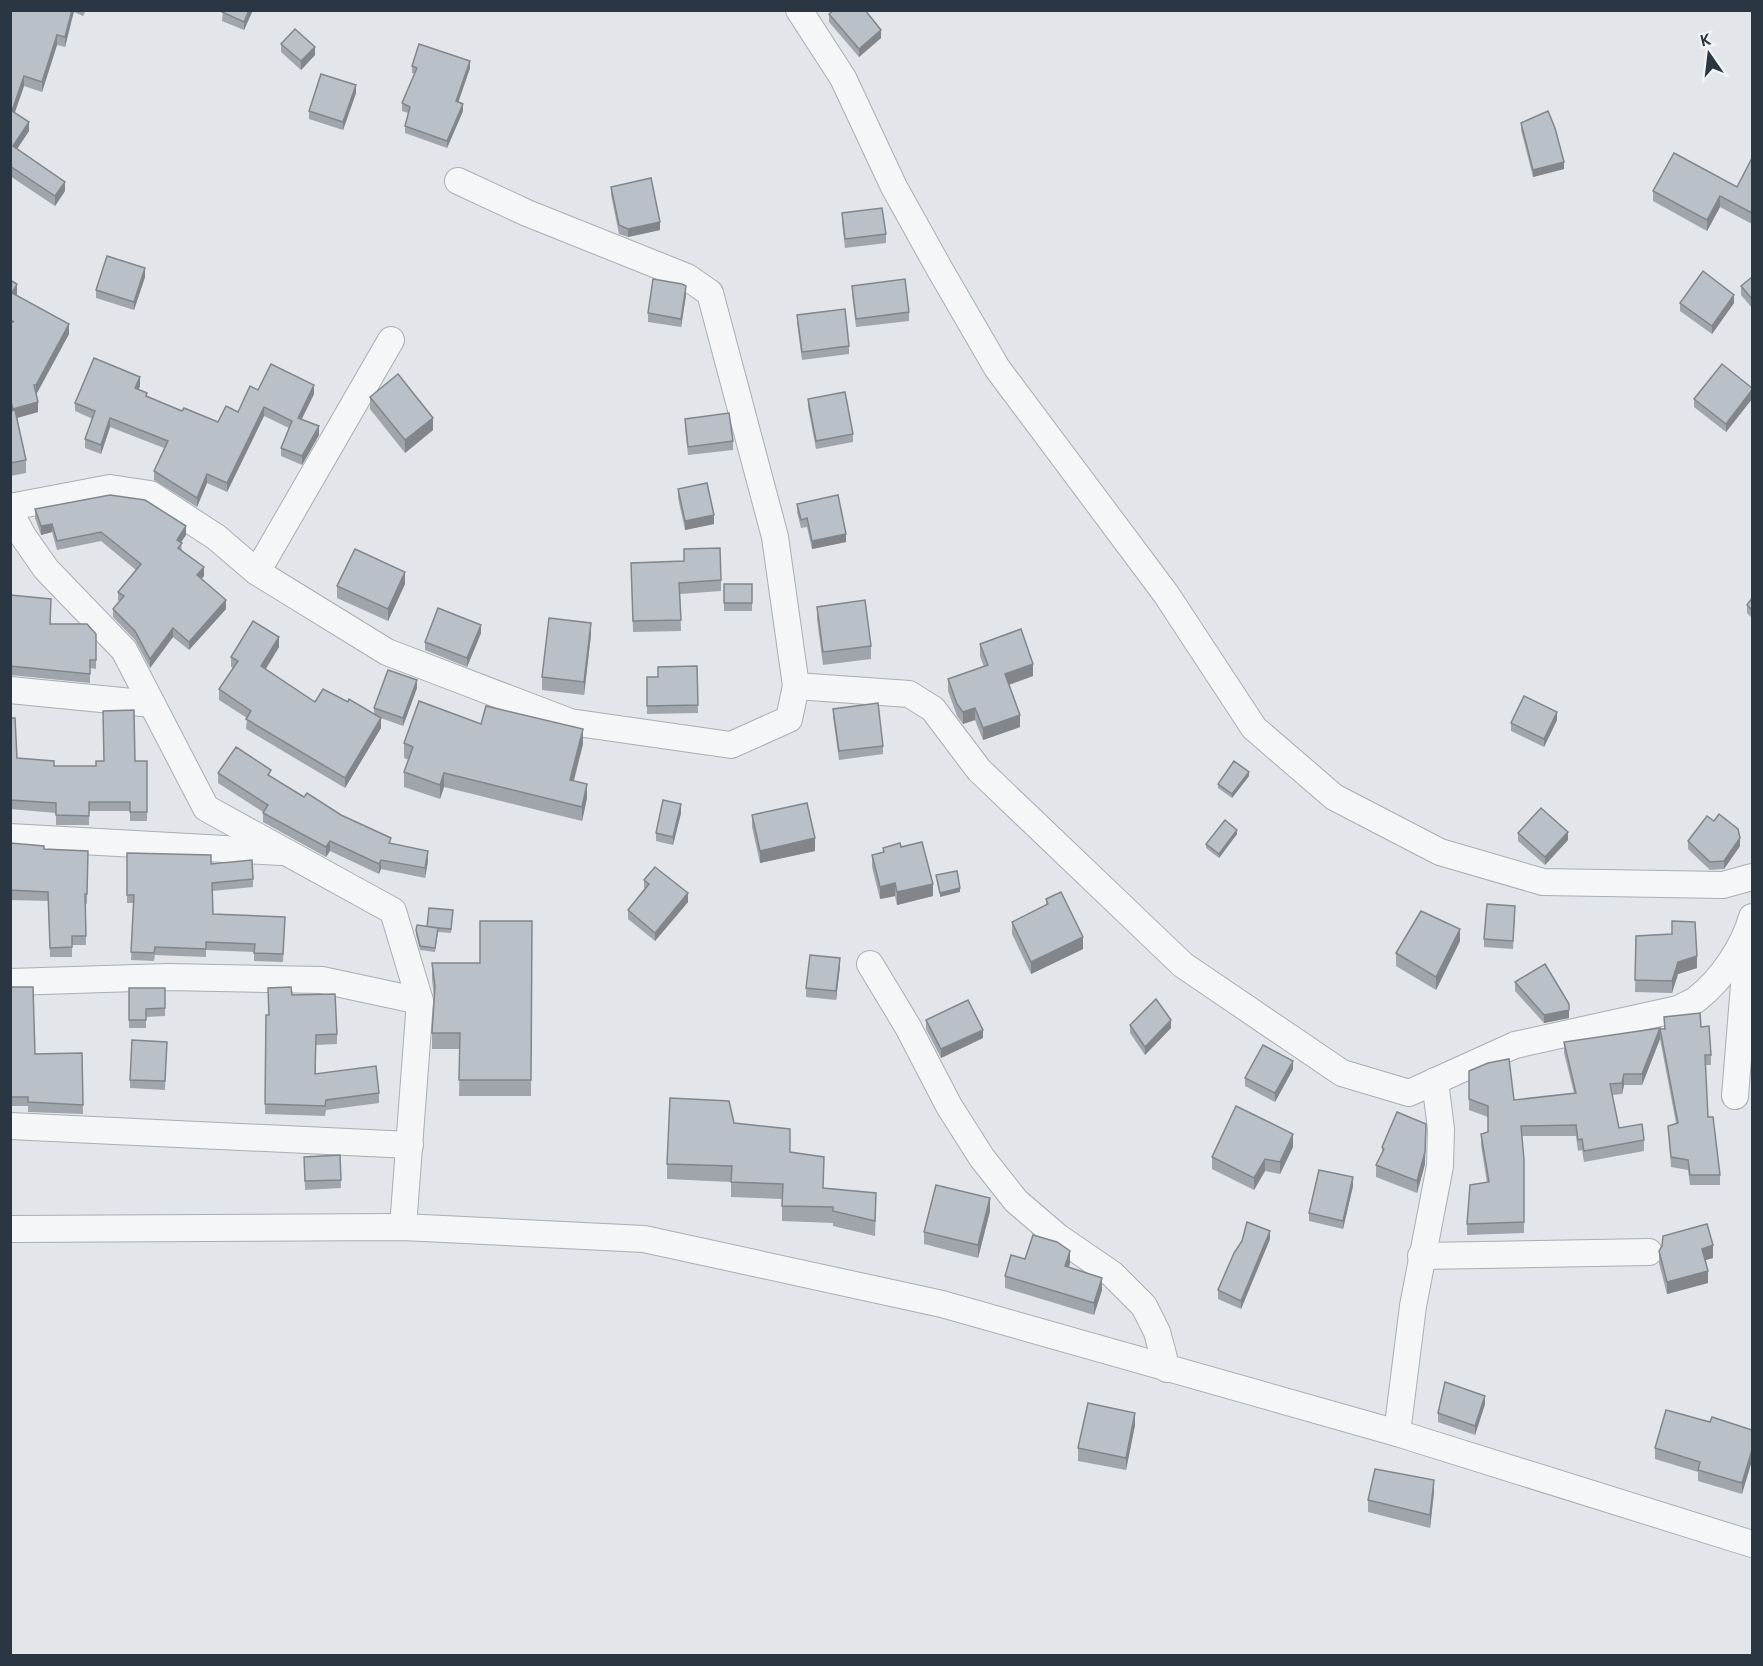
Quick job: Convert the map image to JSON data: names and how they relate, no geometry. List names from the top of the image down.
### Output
{
  "north": "top"
}
